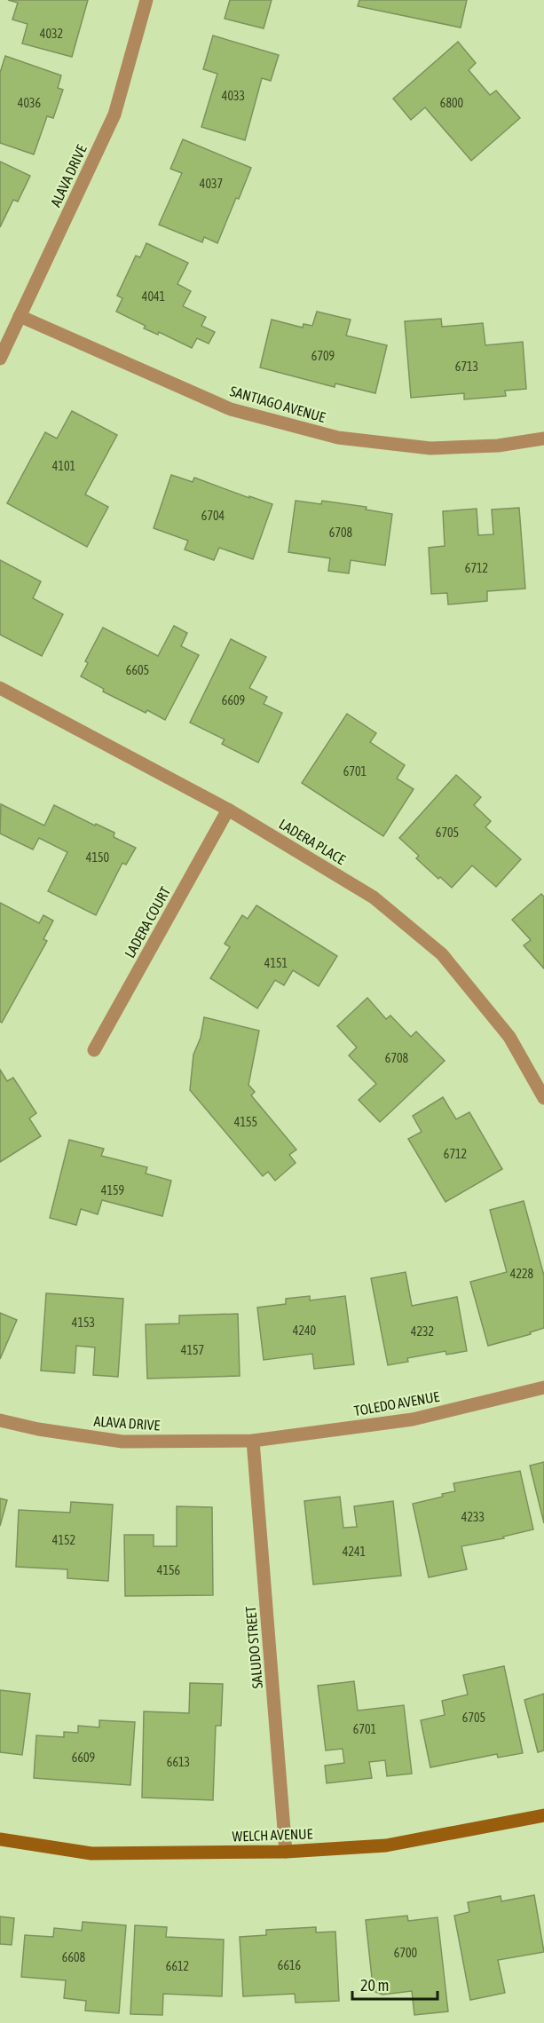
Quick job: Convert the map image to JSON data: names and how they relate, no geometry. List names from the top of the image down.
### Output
{
  "streets": {
    "street": [
      "ALAVA DRIVE",
      "SANTIAGO AVENUE",
      "LADERA PLACE",
      "LADERA COURT",
      "TOLEDO AVENUE",
      "SALUDO STREET",
      "WELCH AVENUE"
    ]
  },
  "crossings": [
    ["ALAVA DRIVE", "SANTIAGO AVENUE"],
    ["ALAVA DRIVE", "TOLEDO AVENUE"],
    ["ALAVA DRIVE", "SALUDO STREET"],
    ["LADERA PLACE", "LADERA COURT"],
    ["TOLEDO AVENUE", "SALUDO STREET"],
    ["SALUDO STREET", "WELCH AVENUE"]
  ],
  "house_numbers": [
    "4032",
    "4033",
    "4036",
    "6800",
    "4037",
    "4041",
    "6709",
    "6713",
    "4101",
    "6704",
    "6708",
    "6712",
    "6605",
    "6609",
    "6701",
    "6705",
    "4150",
    "4151",
    "6708",
    "4155",
    "6712",
    "4159",
    "4228",
    "4153",
    "4240",
    "4232",
    "4157",
    "4233",
    "4152",
    "4241",
    "4156",
    "6705",
    "6701",
    "6609",
    "6613",
    "6700",
    "6608",
    "6616",
    "6612"
  ],
  "scale_bar": "20 m"
}
